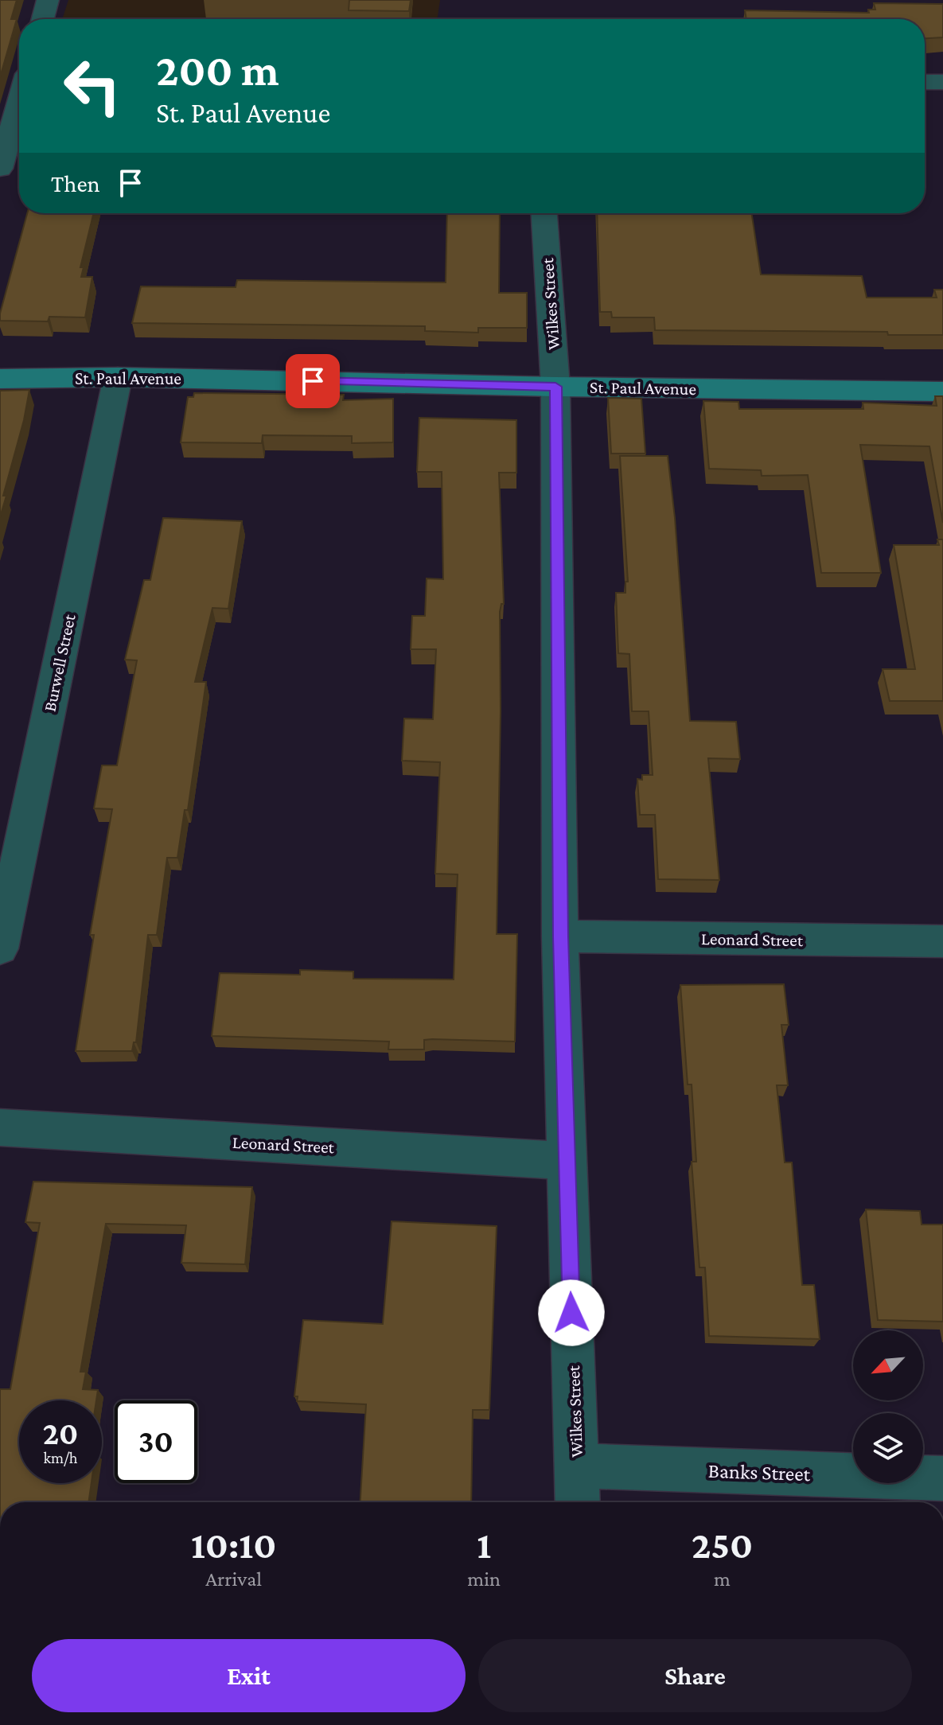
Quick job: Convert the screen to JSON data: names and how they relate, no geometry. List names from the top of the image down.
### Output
{
  "streets": {
    "street": [
      "Wilkes Street",
      "St. Paul Avenue",
      "Burwell Street",
      "Leonard Street",
      "Banks Street"
    ]
  },
  "crossings": [
    ["Wilkes Street", "St. Paul Avenue"],
    ["Wilkes Street", "Leonard Street"],
    ["Wilkes Street", "Banks Street"],
    ["St. Paul Avenue", "Burwell Street"]
  ],
  "north": "bottom left",
  "page": {
    "turn": ["200 m", "St. Paul Avenue"],
    "then": "Then",
    "speed": "20 km/h",
    "limit": "30",
    "eta": [
      "10:10",
      "Arrival",
      "1",
      "min",
      "250",
      "m"
    ],
    "buttons": ["Exit", "Share"]
  }
}
